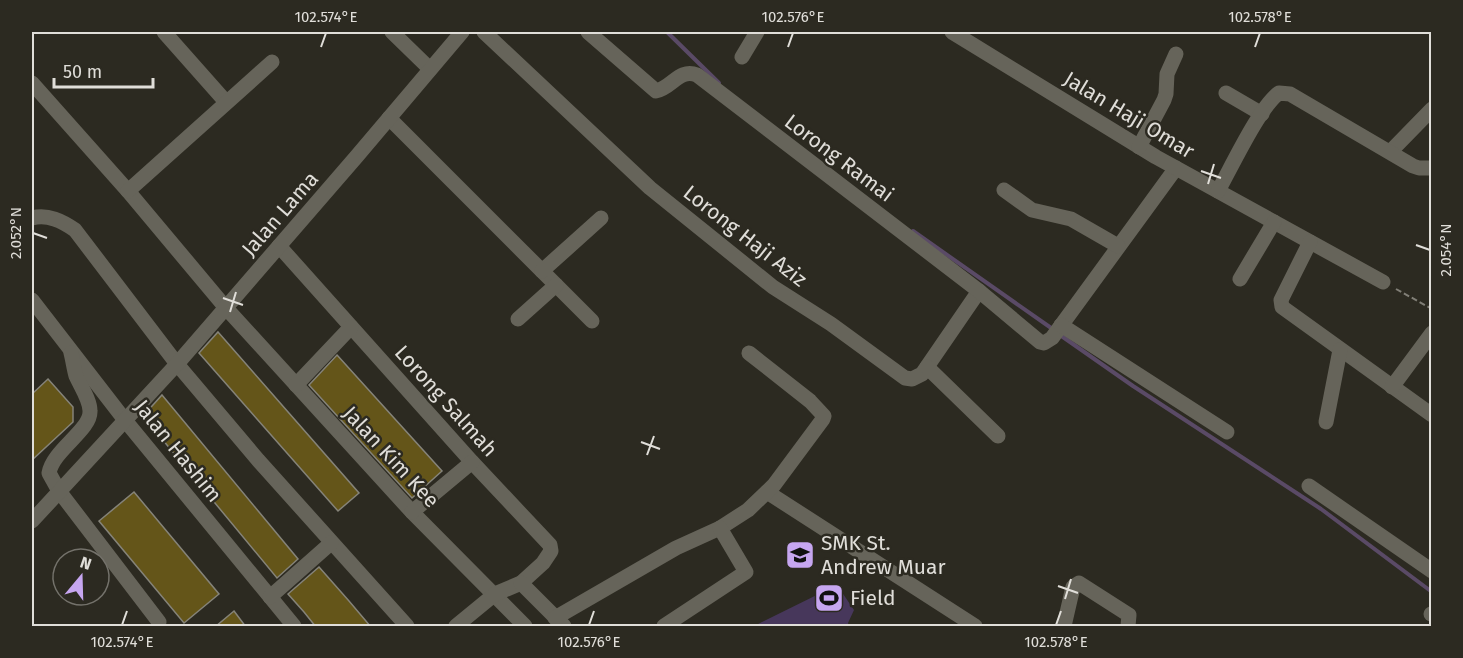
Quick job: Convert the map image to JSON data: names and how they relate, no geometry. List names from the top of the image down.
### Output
{
  "streets": {
    "street": [
      "Jalan Haji Omar",
      "Lorong Ramai",
      "Jalan Lama",
      "Lorong Haji Aziz",
      "Lorong Salmah",
      "Jalan Hashim",
      "Jalan Kim Kee"
    ]
  },
  "crossings": [
    ["Jalan Lama", "Lorong Salmah"],
    ["Jalan Lama", "Jalan Hashim"],
    ["Jalan Lama", "Jalan Kim Kee"]
  ],
  "places": {
    "school or university": ["SMK St. Andrew Muar"],
    "sports": ["Field"]
  },
  "scale_bar": "50 m",
  "north": "top",
  "coordinates": [
    "102.574°E",
    "102.576°E",
    "102.578°E",
    "2.052°N",
    "2.054°N"
  ]
}
